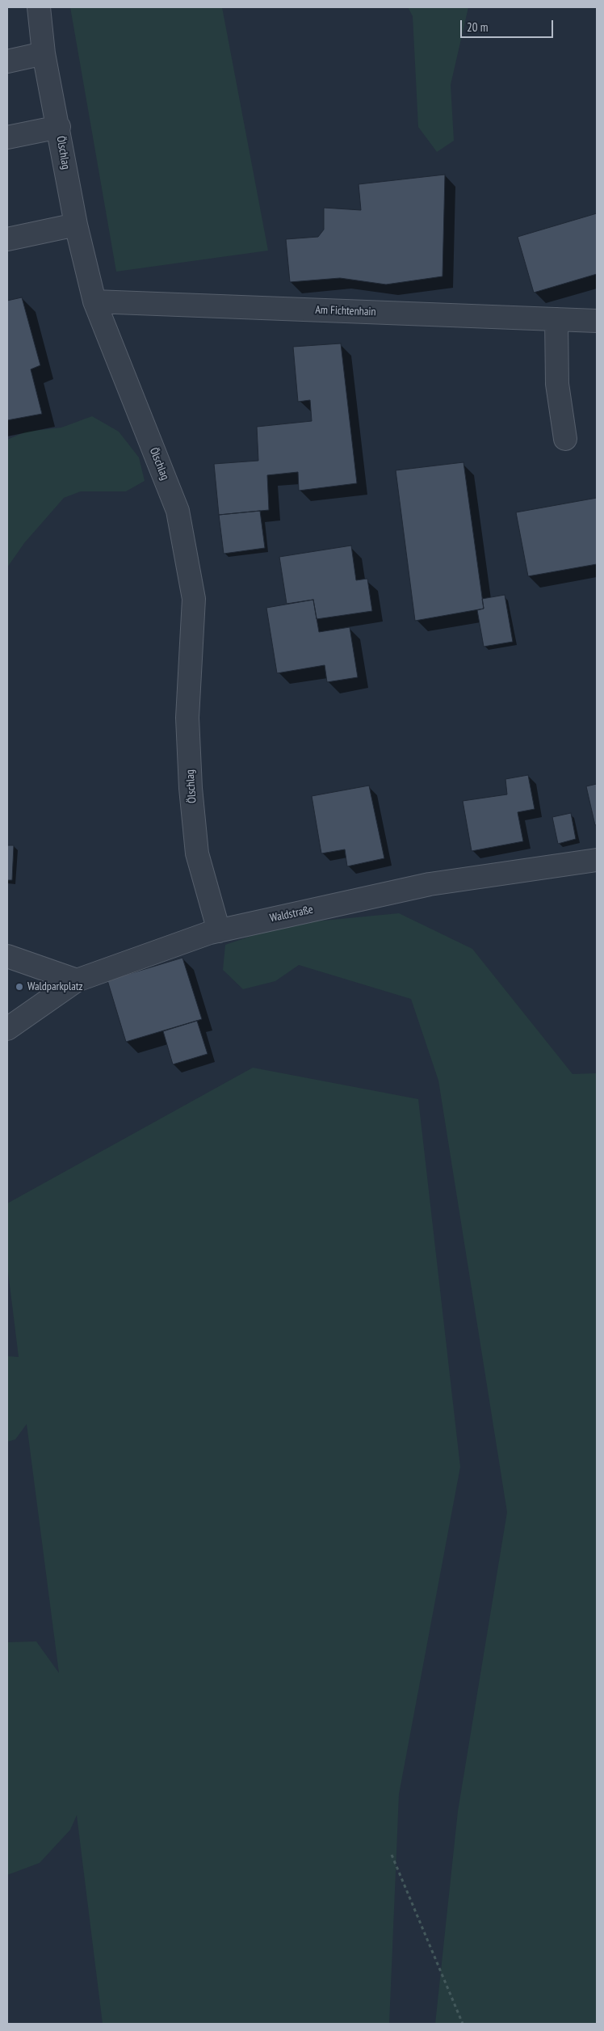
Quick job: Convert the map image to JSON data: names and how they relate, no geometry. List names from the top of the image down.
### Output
{
  "streets": {
    "street": ["Ölschlag", "Am Fichtenhain", "Waldstraße"]
  },
  "crossings": [
    ["Ölschlag", "Am Fichtenhain"],
    ["Ölschlag", "Waldstraße"]
  ],
  "places": ["Waldparkplatz"],
  "scale_bar": "20 m"
}
